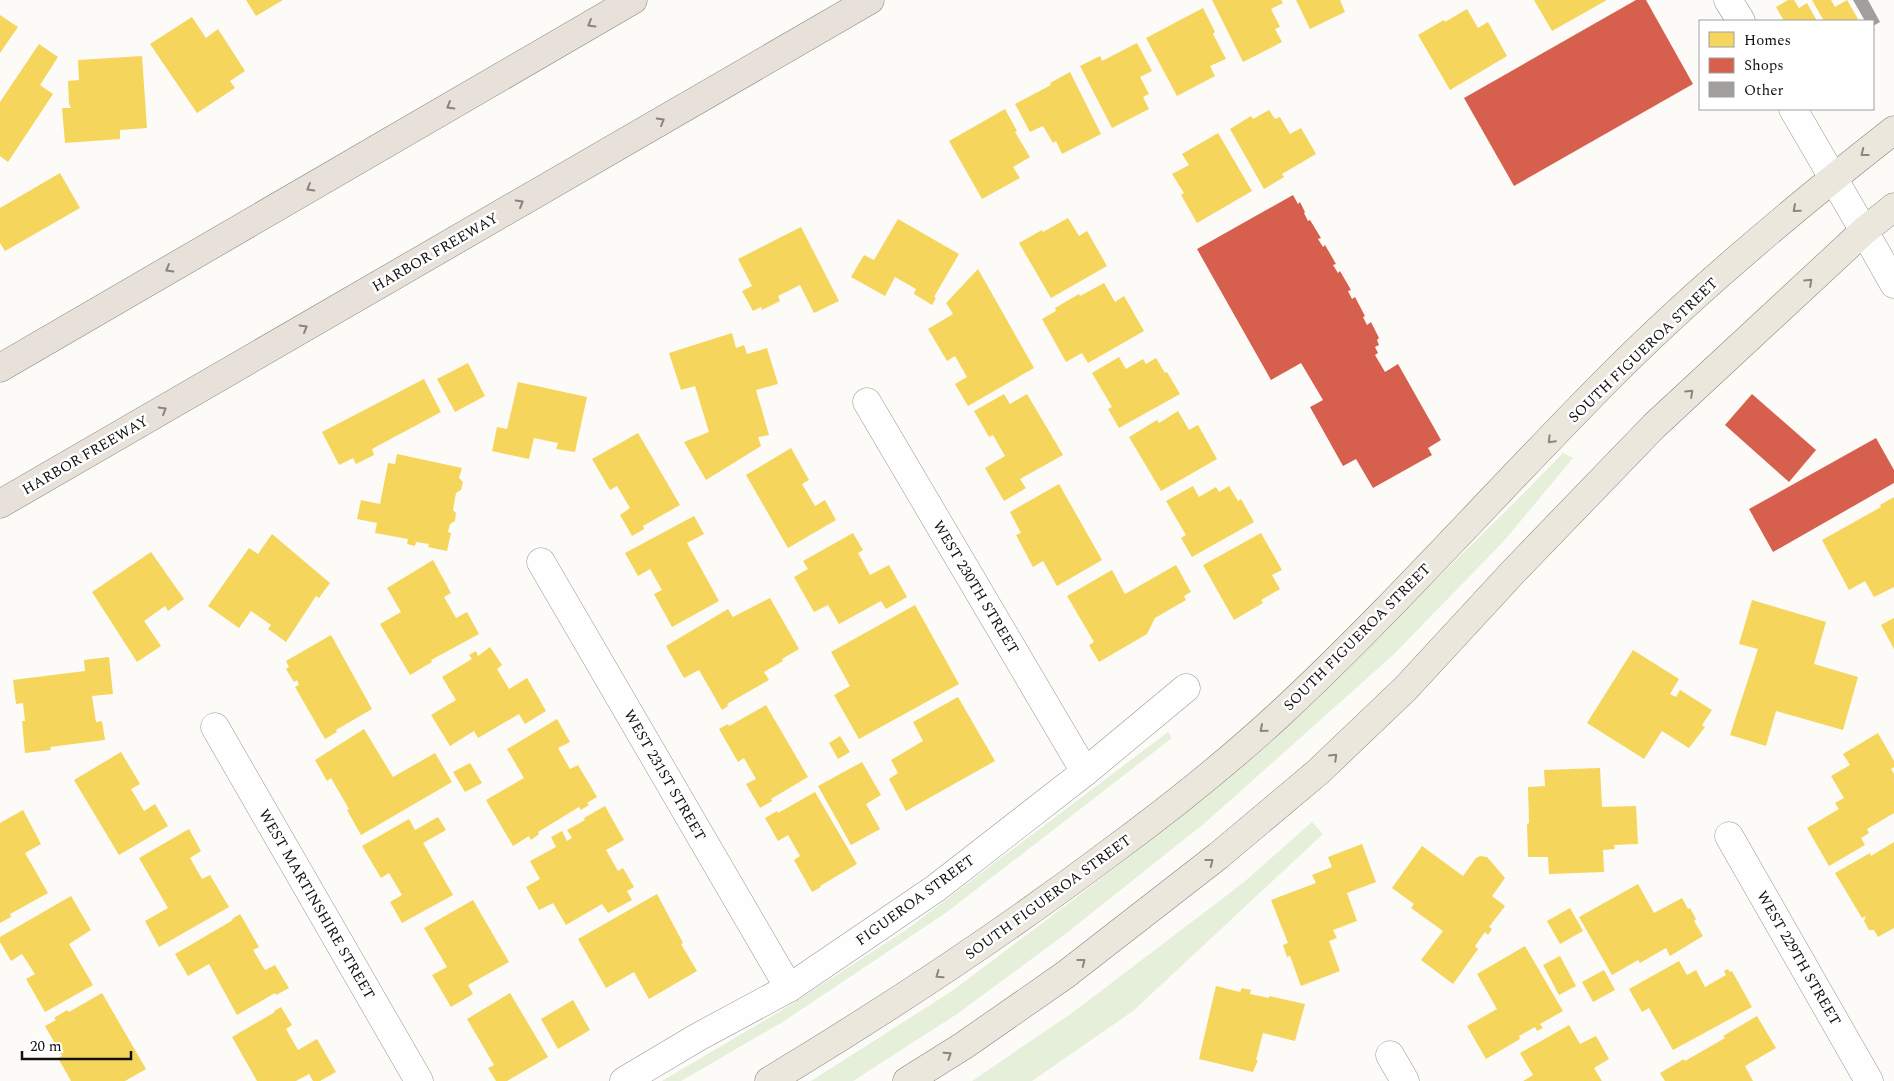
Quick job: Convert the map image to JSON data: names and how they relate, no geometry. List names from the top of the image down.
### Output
{
  "streets": {
    "highway": ["HARBOR FREEWAY"],
    "main road": ["SOUTH FIGUEROA STREET"],
    "street": [
      "WEST 230TH STREET",
      "WEST 231ST STREET",
      "FIGUEROA STREET",
      "WEST MARTINSHIRE STREET",
      "WEST 229TH STREET"
    ]
  },
  "crossings": [
    ["WEST 230TH STREET", "FIGUEROA STREET"],
    ["WEST 231ST STREET", "FIGUEROA STREET"]
  ],
  "legend": ["Homes", "Shops", "Other"],
  "scale_bar": "20 m"
}
